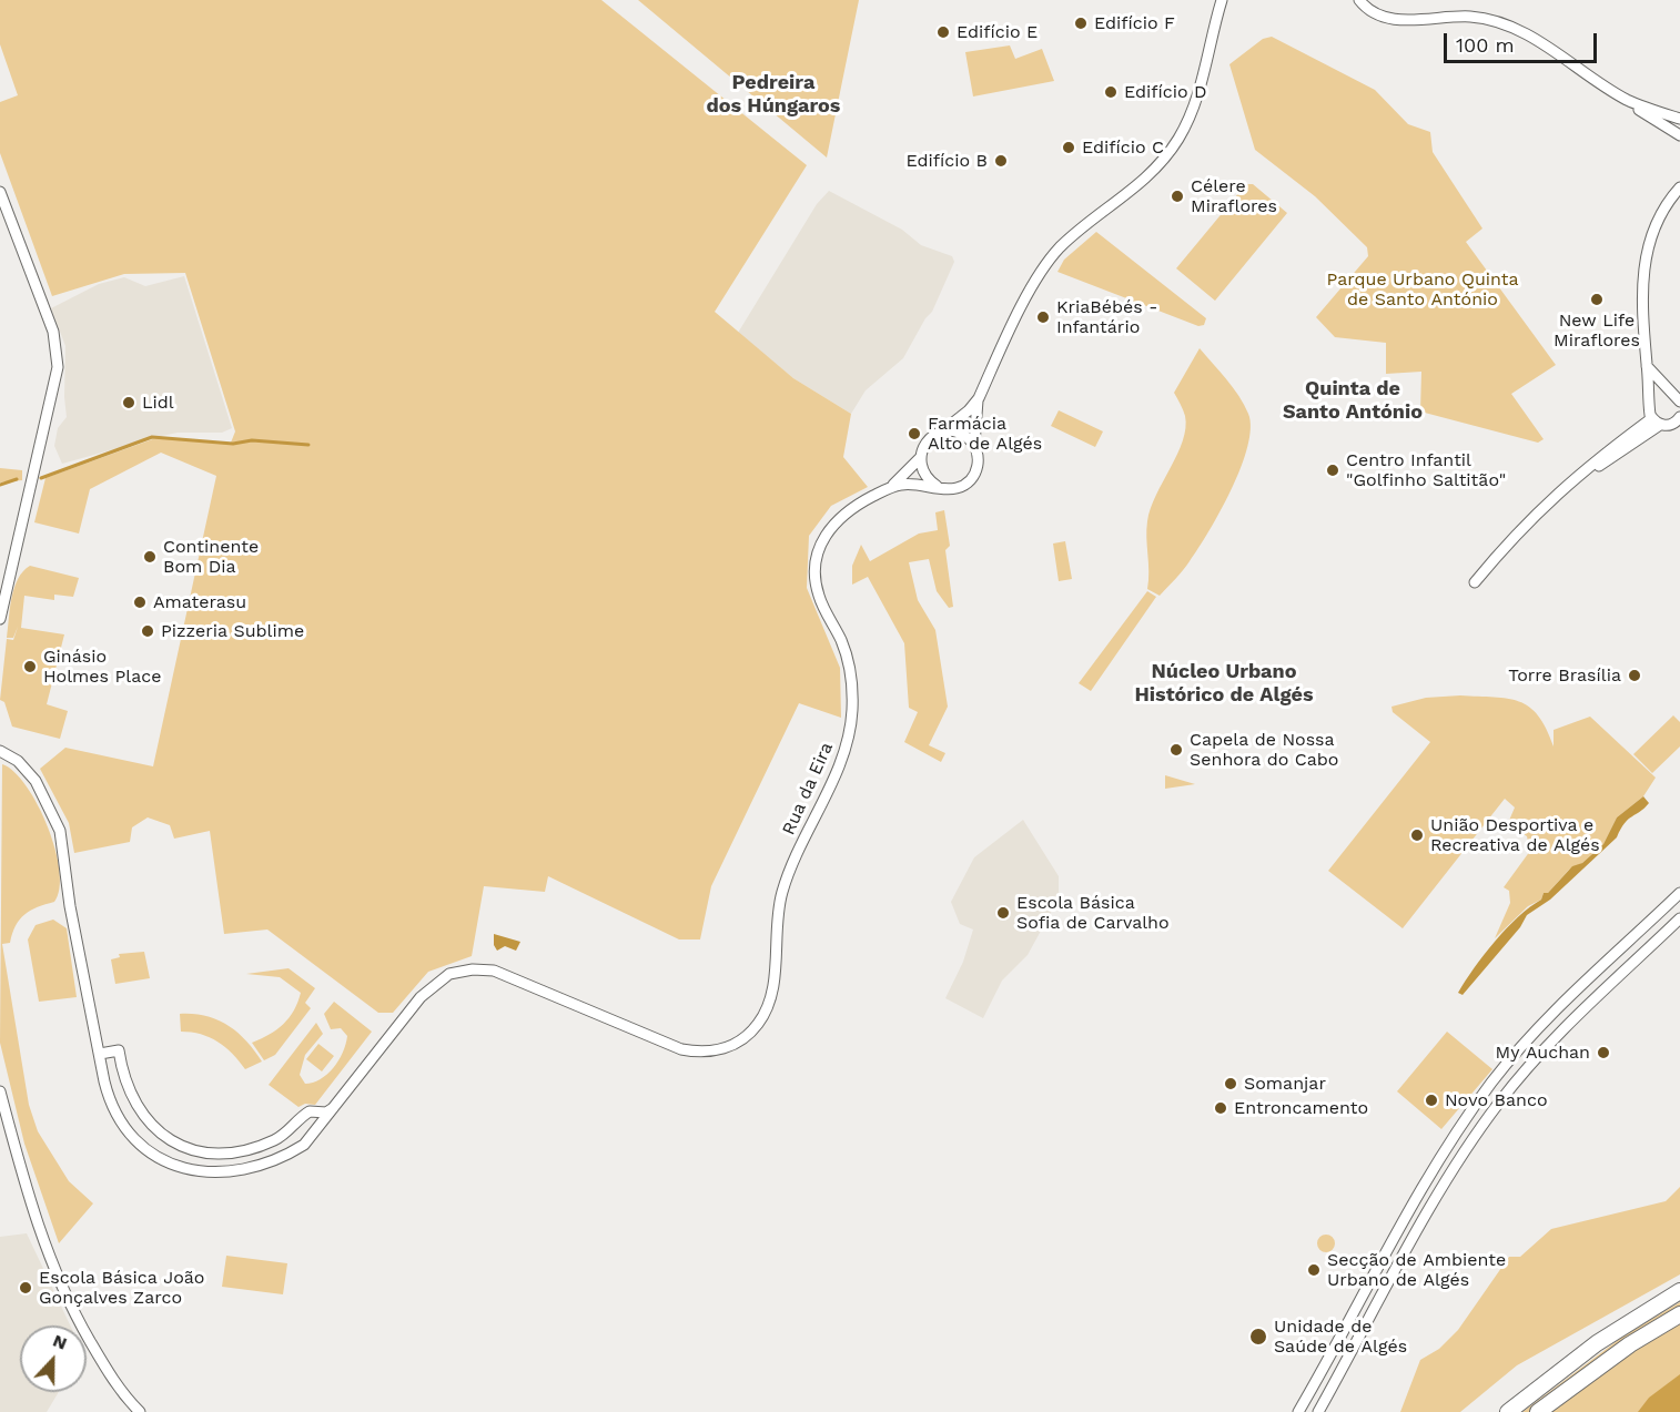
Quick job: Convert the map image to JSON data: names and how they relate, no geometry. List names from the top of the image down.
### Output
{
  "streets": {
    "street": ["Rua da Eira"]
  },
  "districts": ["Pedreira dos Húngaros", "Quinta de Santo António", "Núcleo Urbano Histórico de Algés"],
  "parks": ["Parque Urbano Quinta de Santo António"],
  "places": [
    "Edifício F",
    "Edifício E",
    "Edifício D",
    "Edifício C",
    "Edifício B",
    "Célere Miraflores",
    "New Life Miraflores",
    "KriaBébés - Infantário",
    "Lidl",
    "Farmácia Alto de Algés",
    "Centro Infantil \"Golfinho Saltitão\"",
    "Continente Bom Dia",
    "Amaterasu",
    "Pizzeria Sublime",
    "Ginásio Holmes Place",
    "Torre Brasília",
    "Capela de Nossa Senhora do Cabo",
    "União Desportiva e Recreativa de Algés",
    "Escola Básica Sofia de Carvalho",
    "My Auchan",
    "Somanjar",
    "Novo Banco",
    "Entroncamento",
    "Secção de Ambiente Urbano de Algés",
    "Escola Básica João Gonçalves Zarco",
    "Unidade de Saúde de Algés"
  ],
  "scale_bar": "100 m",
  "north": "top"
}
